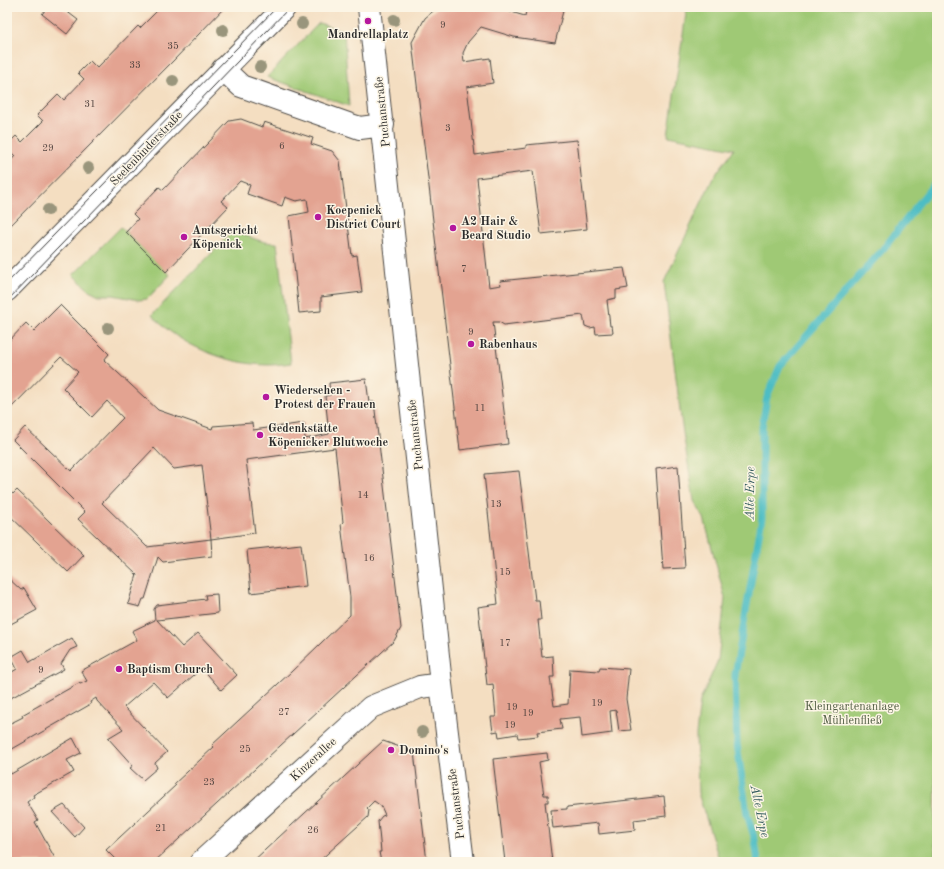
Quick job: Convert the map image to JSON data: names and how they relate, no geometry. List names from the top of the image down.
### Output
{
  "streets": {
    "street": ["Puchanstraße", "Seelenbinderstraße", "Kinzerallee"]
  },
  "crossings": [
    ["Puchanstraße", "Kinzerallee"]
  ],
  "water": ["Alte Erpe"],
  "parks": ["Kleingartenanlage Mühlenfließ"],
  "places": [
    "Mandrellaplatz",
    "Koepenick District Court",
    "A2 Hair & Beard Studio",
    "Amtsgericht Köpenick",
    "Rabenhaus",
    "Wiedersehen - Protest der Frauen",
    "Gedenkstätte Köpenicker Blutwoche",
    "Baptism Church",
    "Domino's"
  ],
  "house_numbers": [
    "9",
    "35",
    "33",
    "31",
    "3",
    "6",
    "29",
    "7",
    "9",
    "11",
    "14",
    "13",
    "16",
    "15",
    "17",
    "9",
    "19",
    "19",
    "27",
    "19",
    "19",
    "25",
    "23",
    "21",
    "26"
  ]
}
